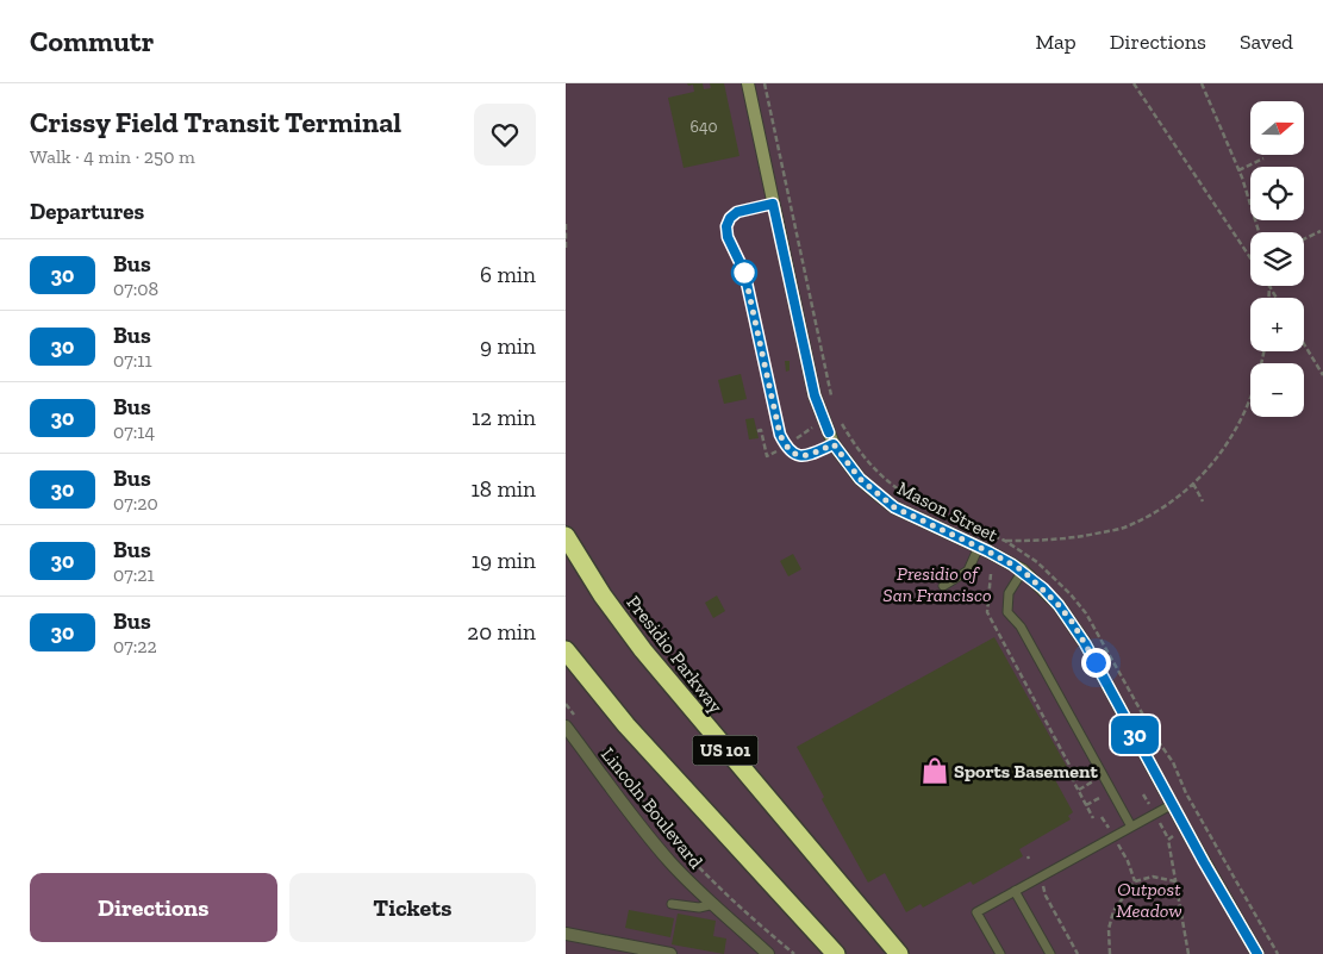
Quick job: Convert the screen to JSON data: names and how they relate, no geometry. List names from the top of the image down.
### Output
{
  "streets": {
    "highway": ["Presidio Parkway", "US 101"],
    "street": ["Mason Street", "Lincoln Boulevard"]
  },
  "parks": ["Presidio of San Francisco", "Outpost Meadow"],
  "places": {
    "shop": ["Sports Basement"]
  },
  "lines": ["bus line 30"],
  "house_numbers": ["640"],
  "north": "right",
  "page": {
    "header": "Commutr",
    "nav": ["Map", "Directions", "Saved"],
    "heading": [
      ["Crissy Field Transit Terminal", "Walk · 4 min · 250 m"],
      "Departures"
    ],
    "on_map": "30",
    "map_buttons": ["+", "−"],
    "list": [
      {
        "mark": "30",
        "name": "Bus",
        "note": "07:08",
        "value": "6 min"
      },
      {
        "mark": "30",
        "name": "Bus",
        "note": "07:11",
        "value": "9 min"
      },
      {
        "mark": "30",
        "name": "Bus",
        "note": "07:14",
        "value": "12 min"
      },
      {
        "mark": "30",
        "name": "Bus",
        "note": "07:20",
        "value": "18 min"
      },
      {
        "mark": "30",
        "name": "Bus",
        "note": "07:21",
        "value": "19 min"
      },
      {
        "mark": "30",
        "name": "Bus",
        "note": "07:22",
        "value": "20 min"
      }
    ],
    "buttons": ["Directions", "Tickets"]
  }
}
